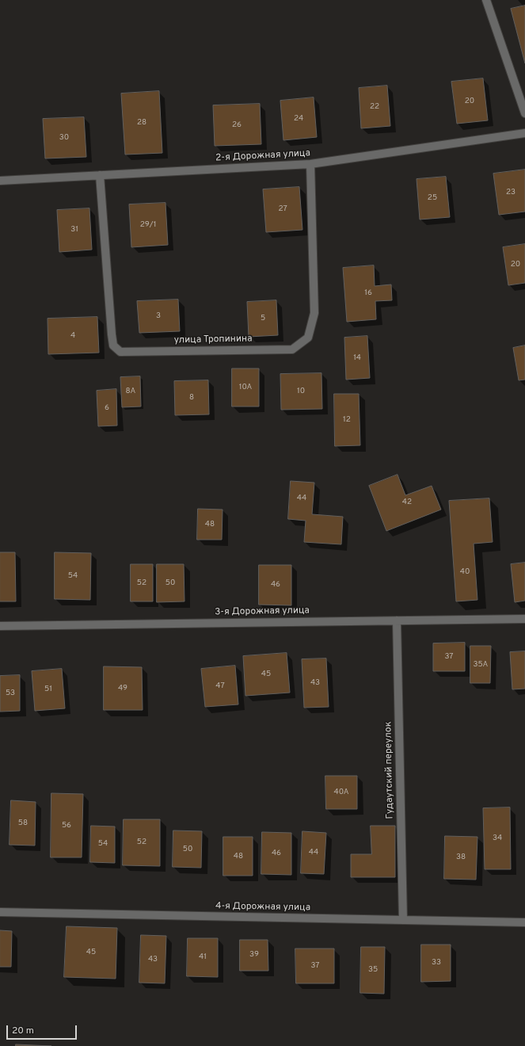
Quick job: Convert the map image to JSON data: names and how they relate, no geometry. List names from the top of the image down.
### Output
{
  "streets": {
    "street": [
      "2-я Дорожная улица",
      "улица Тропинина",
      "3-я Дорожная улица",
      "Гудаутский переулок",
      "4-я Дорожная улица"
    ]
  },
  "crossings": [
    ["2-я Дорожная улица", "улица Тропинина"],
    ["3-я Дорожная улица", "Гудаутский переулок"],
    ["Гудаутский переулок", "4-я Дорожная улица"]
  ],
  "house_numbers": [
    "20",
    "22",
    "24",
    "28",
    "26",
    "30",
    "23",
    "25",
    "27",
    "29/1",
    "31",
    "20",
    "16",
    "3",
    "5",
    "4",
    "14",
    "10А",
    "8А",
    "10",
    "8",
    "6",
    "12",
    "44",
    "42",
    "48",
    "40",
    "54",
    "52",
    "50",
    "46",
    "37",
    "35А",
    "45",
    "43",
    "47",
    "49",
    "51",
    "53",
    "40А",
    "58",
    "56",
    "34",
    "52",
    "54",
    "50",
    "44",
    "46",
    "48",
    "38",
    "45",
    "39",
    "41",
    "43",
    "33",
    "37",
    "35"
  ],
  "scale_bar": "20 m"
}
